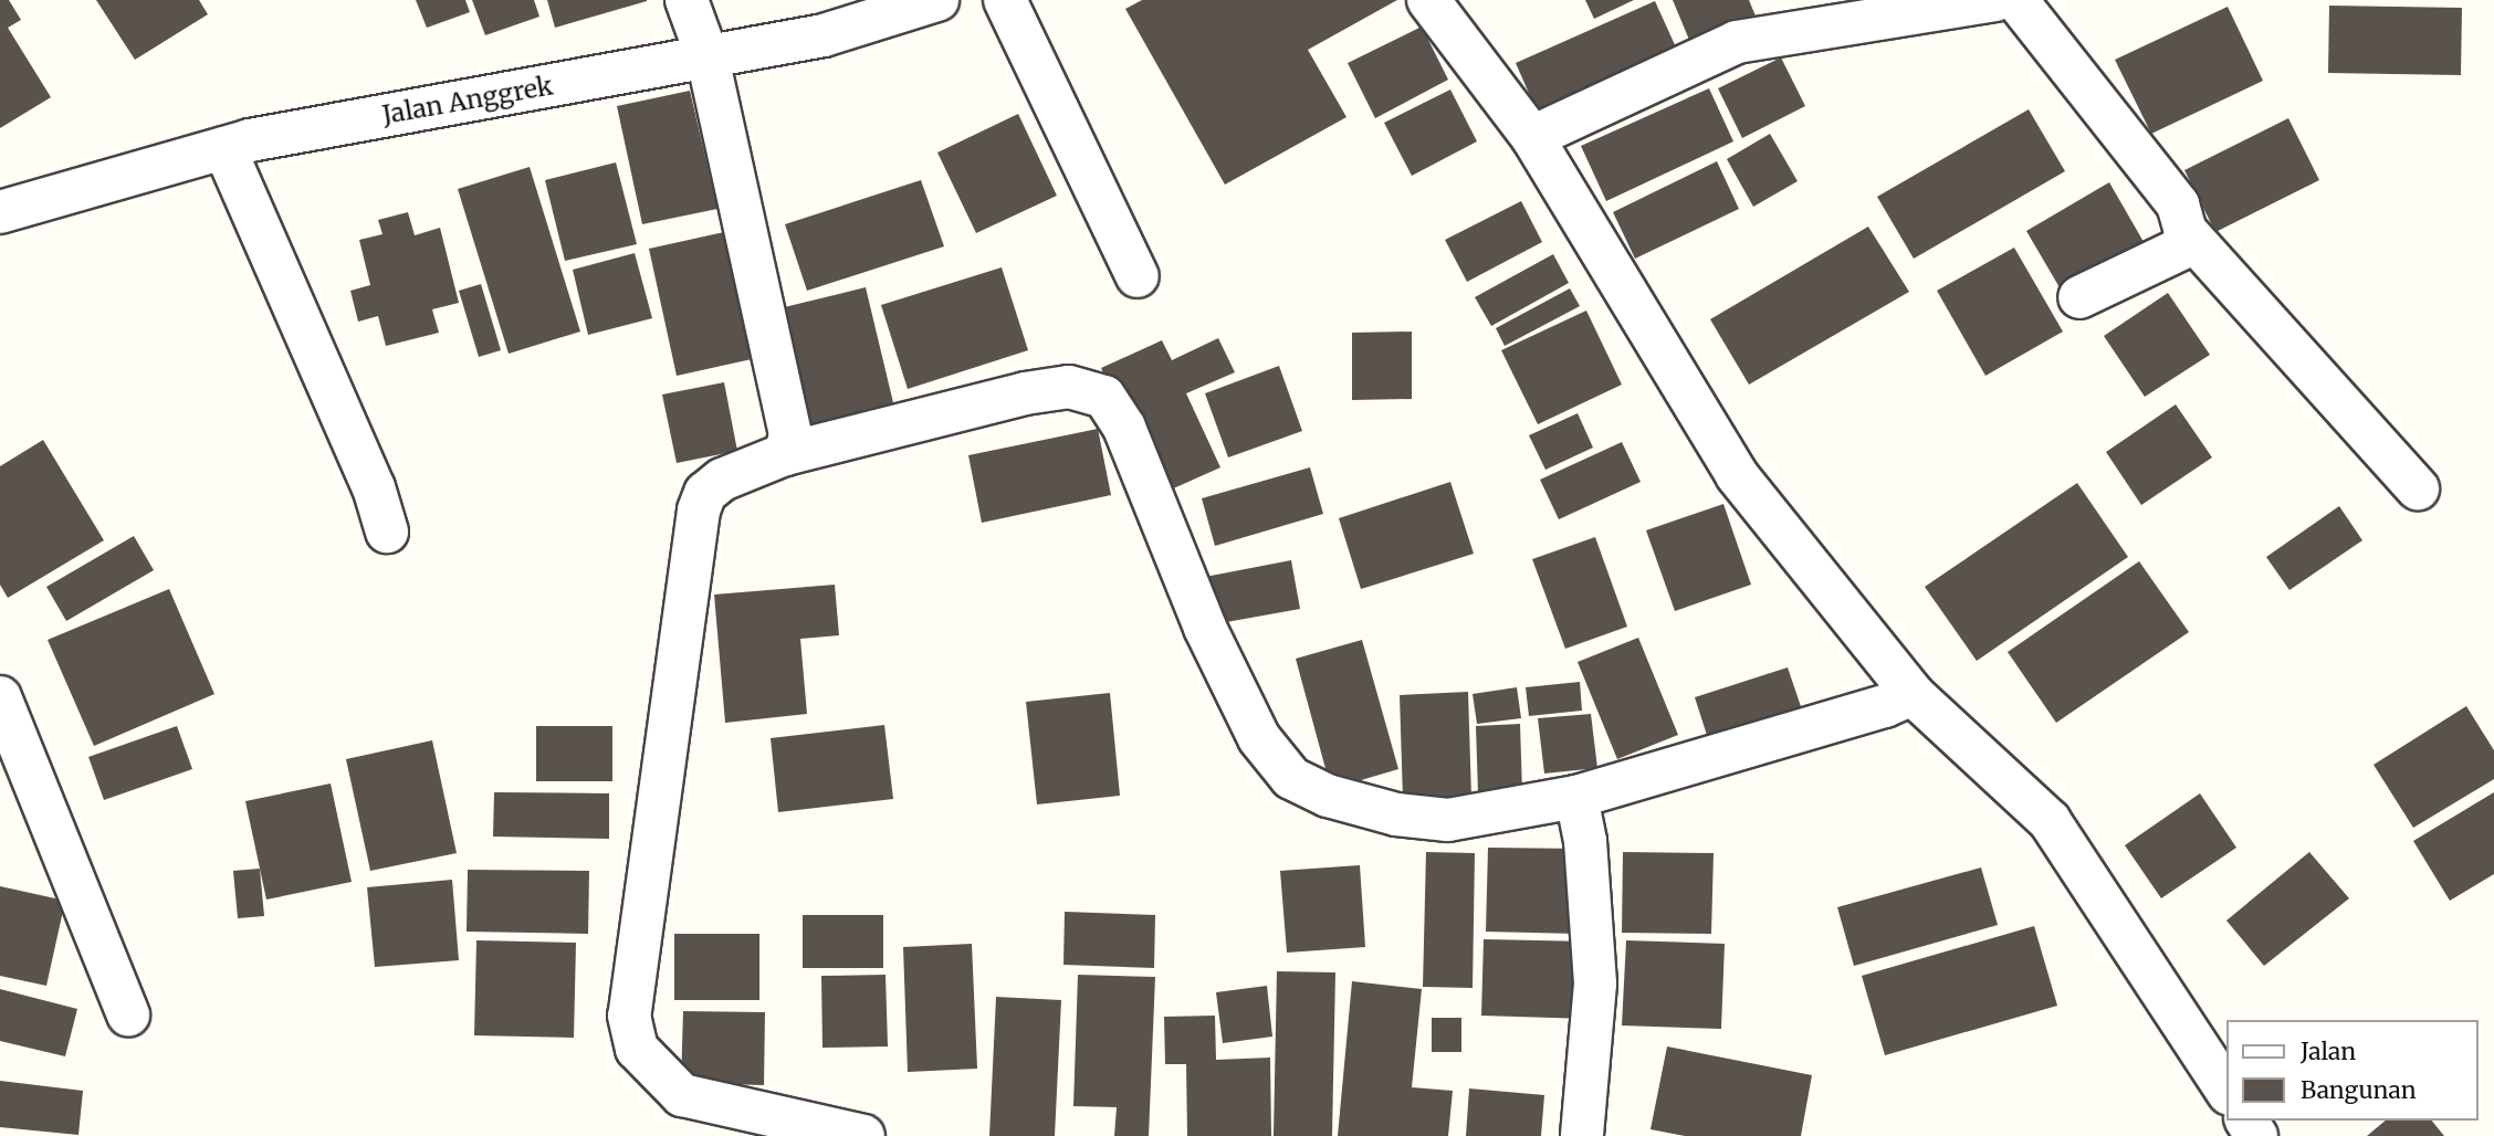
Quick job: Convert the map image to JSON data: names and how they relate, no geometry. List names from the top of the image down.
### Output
{
  "streets": {
    "street": ["Jalan Anggrek"]
  },
  "legend": ["Jalan", "Bangunan"]
}
